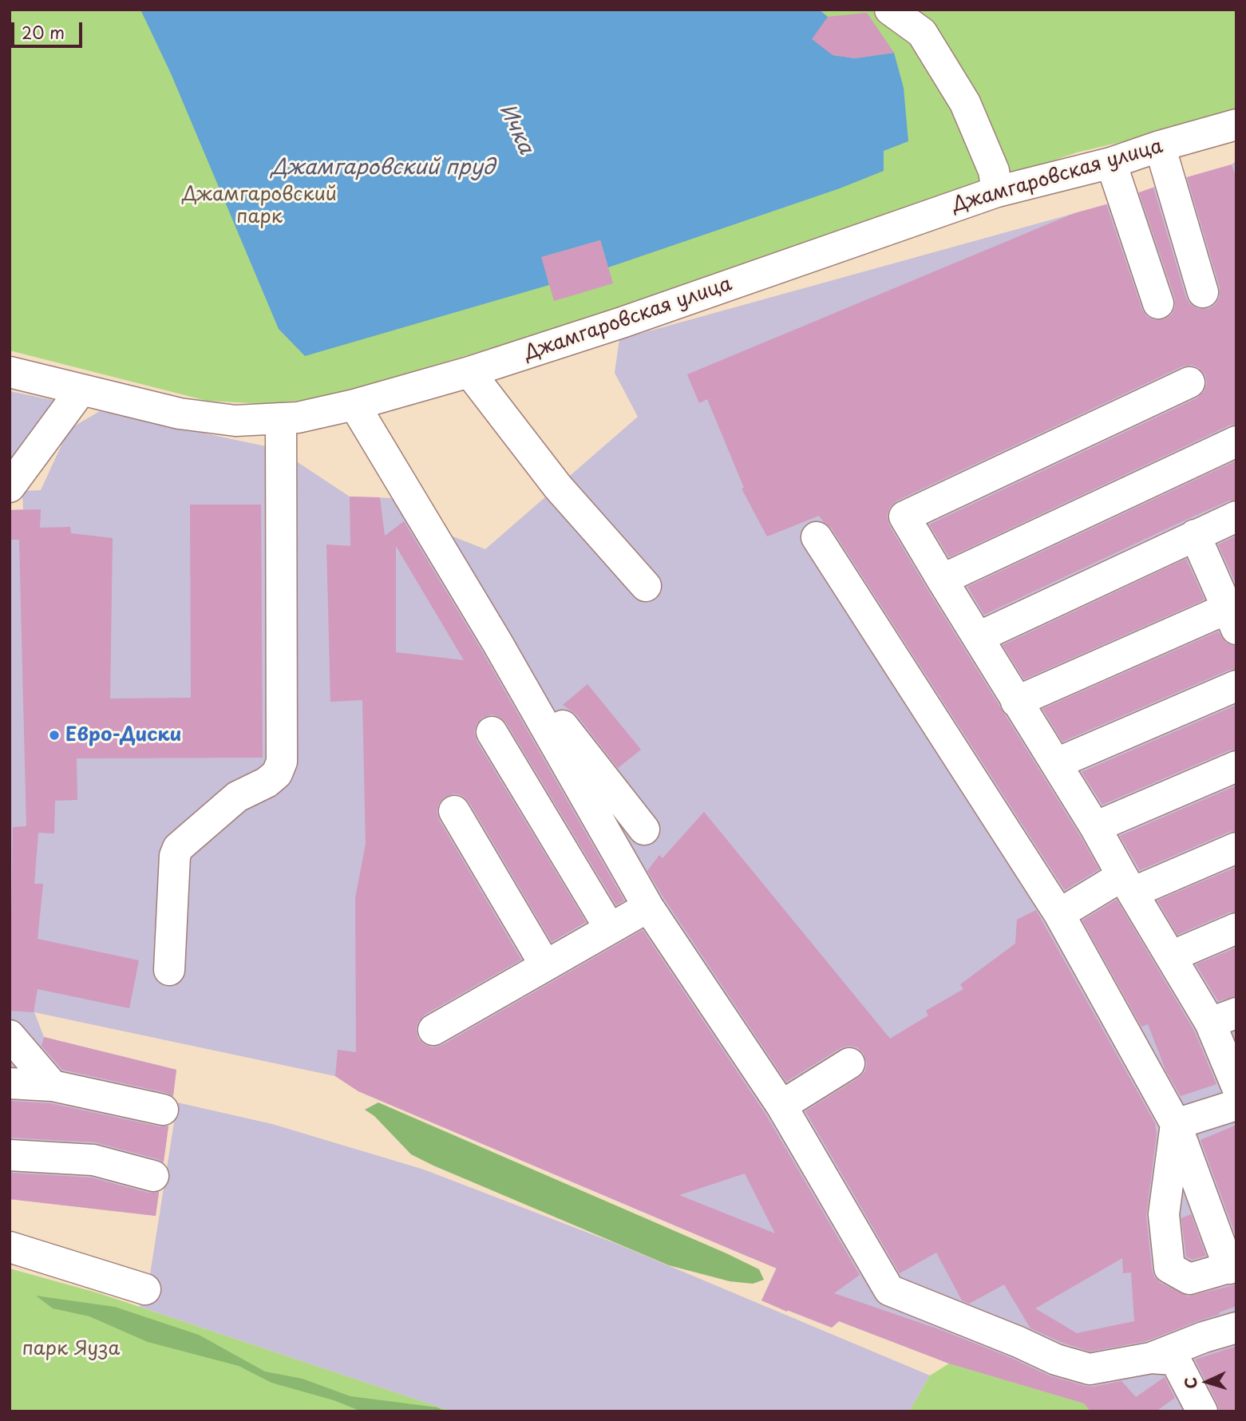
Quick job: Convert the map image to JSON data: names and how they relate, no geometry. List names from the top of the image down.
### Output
{
  "streets": {
    "street": ["Джамгаровская улица"]
  },
  "water": ["Ичка", "Джамгаровский пруд"],
  "parks": ["Джамгаровский парк", "парк Яуза"],
  "places": ["Евро-Диски"],
  "scale_bar": "20 m",
  "north": "left"
}
